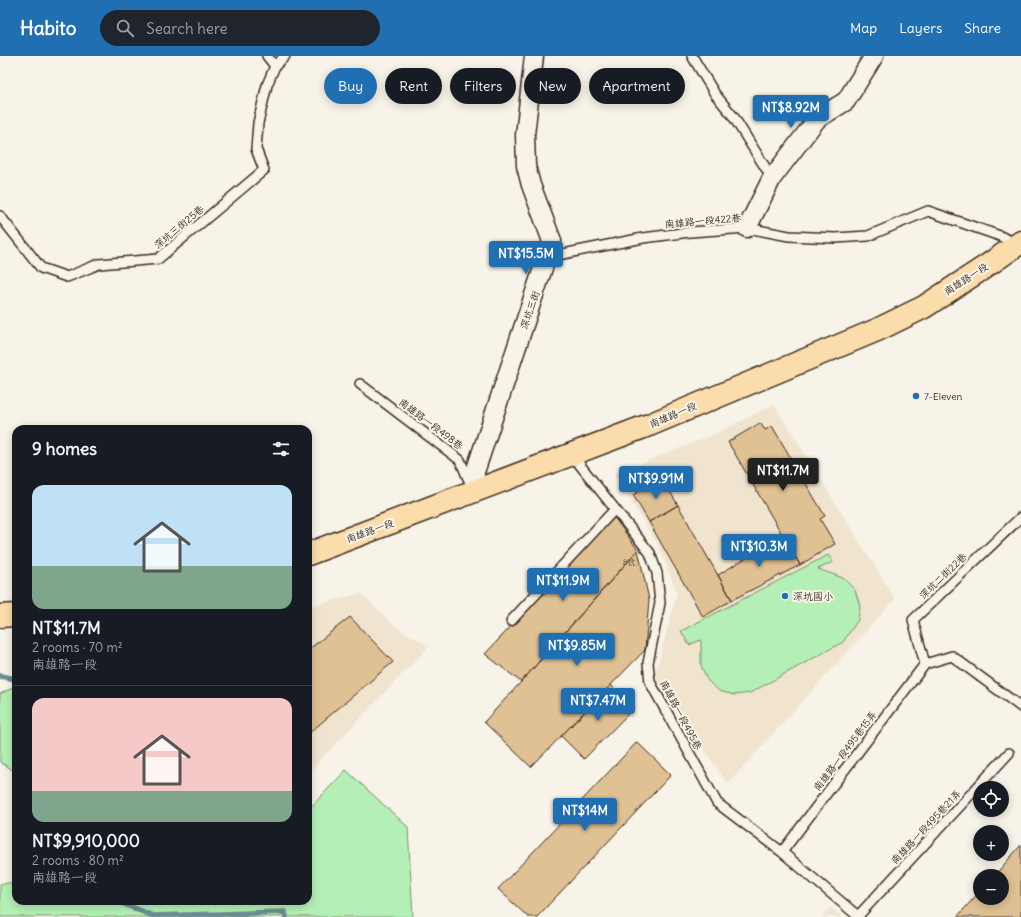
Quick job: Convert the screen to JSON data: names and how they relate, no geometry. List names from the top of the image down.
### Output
{
  "streets": {
    "main road": ["南雄路一段"],
    "street": ["深坑三街"],
    "lane": [
      "南雄路一段422巷",
      "深坑三街25巷",
      "南雄路一段498巷",
      "深坑二街22巷",
      "南雄路一段495巷",
      "南雄路一段495巷15弄",
      "南雄路一段495巷21弄"
    ]
  },
  "crossings": [
    ["南雄路一段422巷", "南雄路一段"],
    ["南雄路一段422巷", "深坑三街"],
    ["南雄路一段", "深坑三街"],
    ["南雄路一段", "南雄路一段498巷"],
    ["南雄路一段", "南雄路一段495巷"],
    ["深坑三街", "南雄路一段498巷"],
    ["深坑二街22巷", "南雄路一段495巷15弄"],
    ["南雄路一段495巷", "南雄路一段495巷15弄"],
    ["南雄路一段495巷", "南雄路一段495巷21弄"]
  ],
  "places": ["7-Eleven", "深坑國小"],
  "house_numbers": ["8號"],
  "page": {
    "header": "Habito",
    "search": "Search here",
    "nav": ["Map", "Layers", "Share"],
    "chip": [
      "Buy",
      "Rent",
      "Filters",
      "New",
      "Apartment"
    ],
    "price": [
      "NT$8.92M",
      "NT$15.5M",
      "NT$11.7M",
      "NT$9.91M",
      "NT$10.3M",
      "NT$11.9M",
      "NT$9.85M",
      "NT$7.47M",
      "NT$14M"
    ],
    "heading": "9 homes",
    "list": [
      {
        "name": "NT$11.7M",
        "note": "2 rooms · 70 m² · 南雄路一段"
      },
      {
        "name": "NT$9,910,000",
        "note": "2 rooms · 80 m² · 南雄路一段"
      }
    ],
    "map_buttons": ["+", "−"]
  }
}
